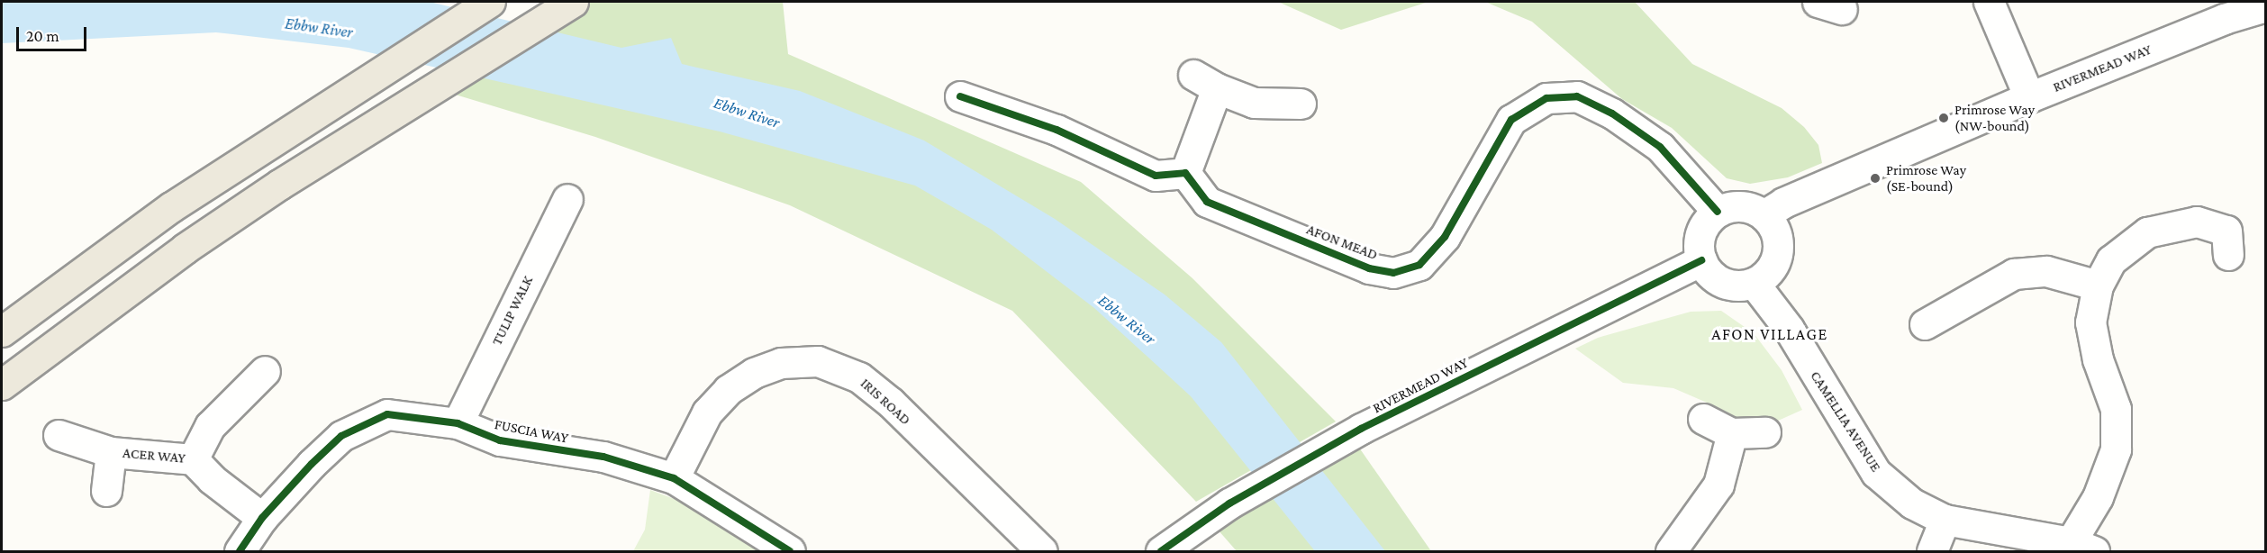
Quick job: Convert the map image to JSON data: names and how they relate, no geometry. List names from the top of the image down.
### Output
{
  "streets": {
    "street": [
      "RIVERMEAD WAY",
      "AFON MEAD",
      "TULIP WALK",
      "IRIS ROAD",
      "CAMELLIA AVENUE",
      "FUSCIA WAY",
      "ACER WAY"
    ]
  },
  "crossings": [
    ["RIVERMEAD WAY", "AFON MEAD"],
    ["RIVERMEAD WAY", "CAMELLIA AVENUE"],
    ["AFON MEAD", "CAMELLIA AVENUE"],
    ["TULIP WALK", "FUSCIA WAY"],
    ["IRIS ROAD", "FUSCIA WAY"],
    ["FUSCIA WAY", "ACER WAY"]
  ],
  "districts": ["AFON VILLAGE"],
  "water": ["Ebbw River"],
  "places": ["Primrose Way (NW-bound)", "Primrose Way (SE-bound)"],
  "scale_bar": "20 m"
}
